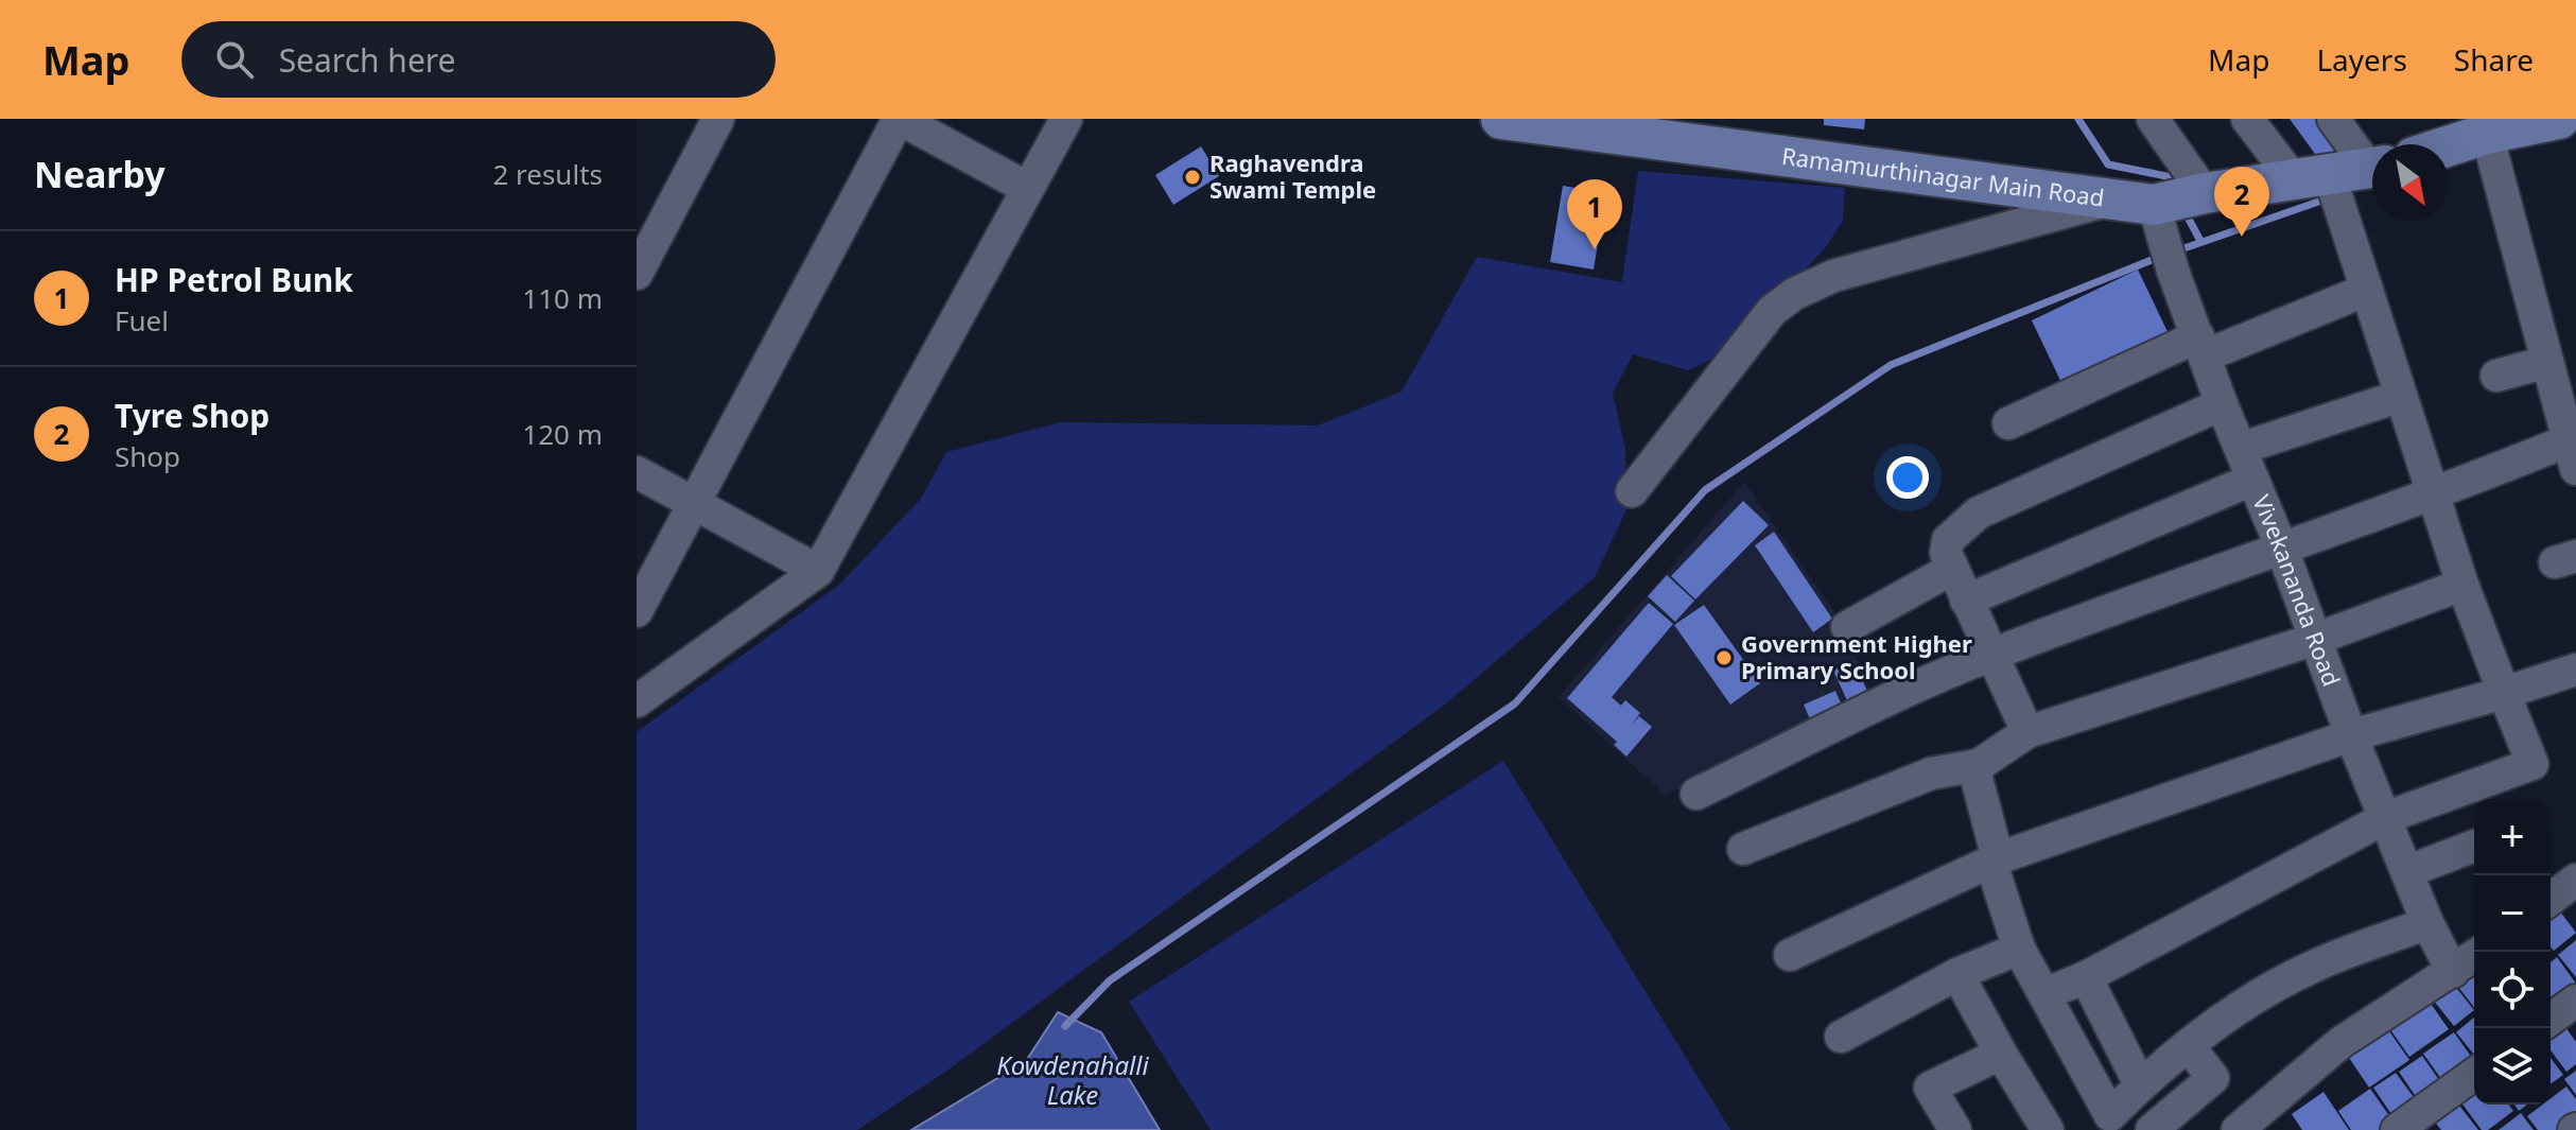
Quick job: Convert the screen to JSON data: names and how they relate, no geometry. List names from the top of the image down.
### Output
{
  "streets": {
    "main road": ["Ramamurthinagar Main Road"],
    "street": ["Vivekananda Road"]
  },
  "crossings": [
    ["Ramamurthinagar Main Road", "Vivekananda Road"]
  ],
  "water": ["Kowdenahalli Lake"],
  "places": ["Raghavendra Swami Temple", "Government Higher Primary School"],
  "north": "bottom right",
  "page": {
    "header": "Map",
    "search": "Search here",
    "nav": ["Map", "Layers", "Share"],
    "heading": ["Nearby", "2 results"],
    "pins": ["2", "1"],
    "list": [
      {
        "mark": "1",
        "name": "HP Petrol Bunk",
        "note": "Fuel",
        "value": "110 m"
      },
      {
        "mark": "2",
        "name": "Tyre Shop",
        "note": "Shop",
        "value": "120 m"
      }
    ],
    "map_buttons": ["+", "−"]
  }
}
